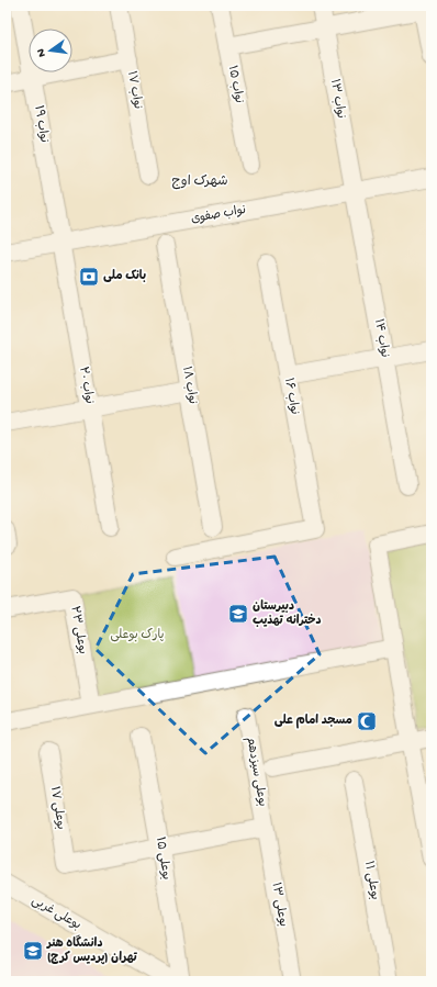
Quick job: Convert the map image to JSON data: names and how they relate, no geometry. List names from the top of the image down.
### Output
{
  "streets": {
    "street": [
      "نواب ۱۵",
      "نواب ۱۷",
      "نواب ۱۳",
      "نواب ۱۹",
      "نواب صفوی",
      "نواب ۱۴",
      "نواب ۲۰",
      "نواب ۱۸",
      "نواب ۱۶",
      "بوعلی ۲۳",
      "بوعلی سیزدهم",
      "بوعلی ۱۷",
      "بوعلی ۱۵",
      "بوعلی ۱۱",
      "بوعلی ۱۳",
      "بوعلی غربی"
    ]
  },
  "crossings": [
    ["نواب ۱۳", "نواب صفوی"],
    ["نواب ۱۳", "نواب ۱۴"],
    ["نواب ۱۹", "نواب صفوی"],
    ["نواب ۱۹", "نواب ۲۰"],
    ["نواب صفوی", "نواب ۱۴"],
    ["نواب صفوی", "نواب ۲۰"],
    ["بوعلی سیزدهم", "بوعلی ۱۳"],
    ["بوعلی ۱۷", "بوعلی ۱۵"]
  ],
  "districts": ["شهرک اوج"],
  "parks": ["پارک بوعلی"],
  "places": {
    "bank": ["بانک ملی"],
    "school or university": ["دبیرستان دخترانه تهذیب", "دانشگاه هنر تهران (پردیس کرج)"],
    "mosque": ["مسجد امام علی"]
  },
  "north": "left"
}
